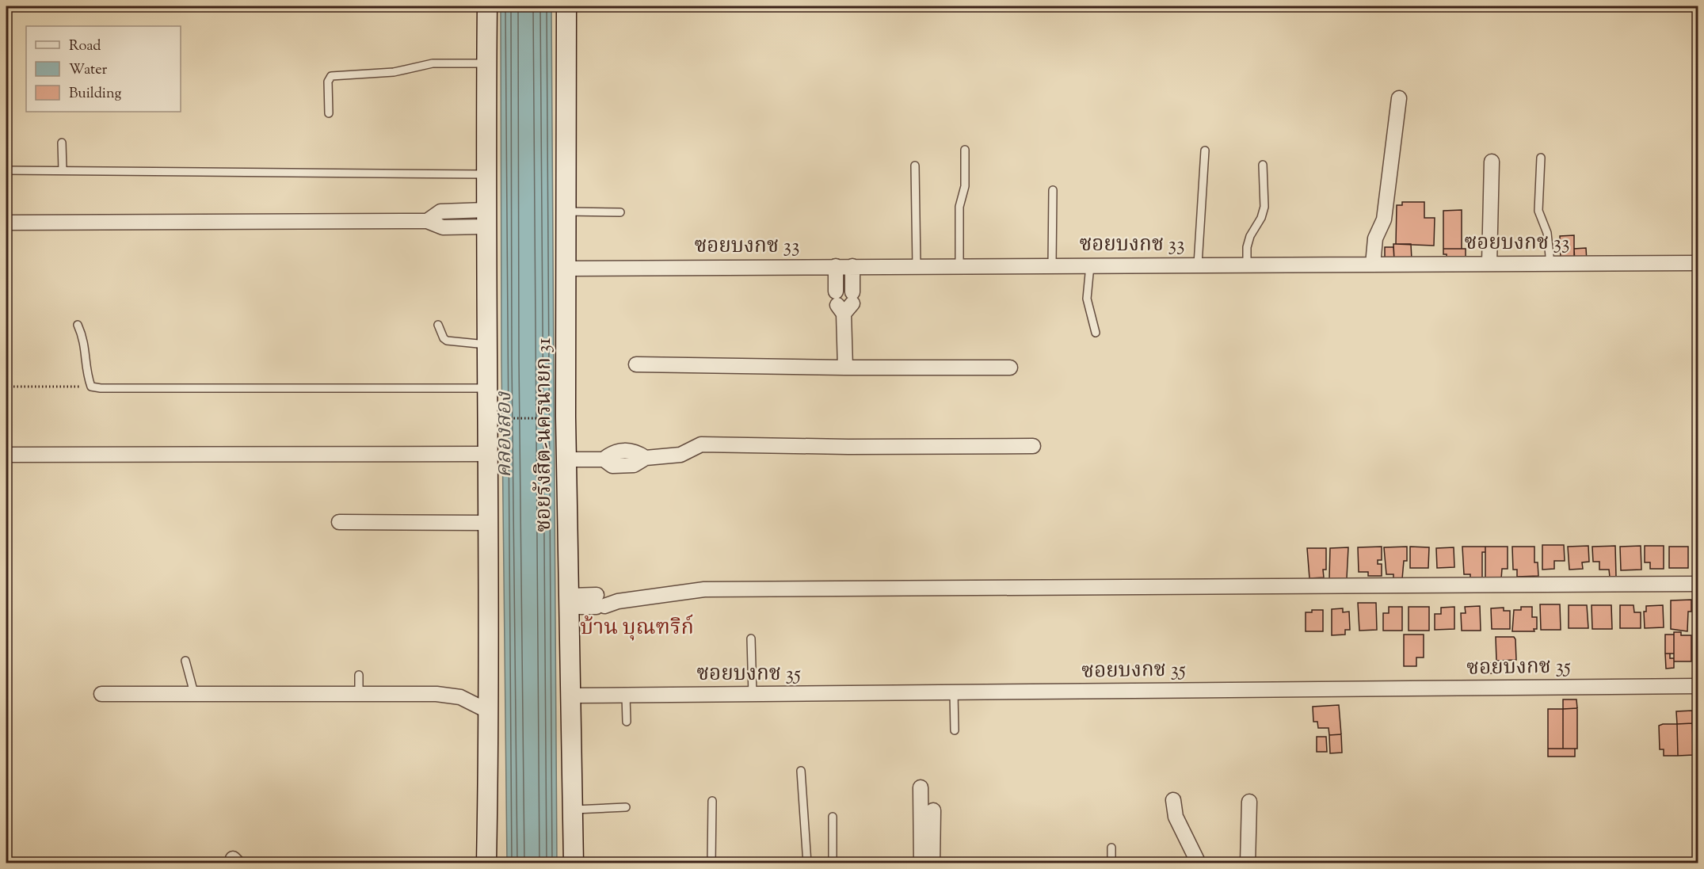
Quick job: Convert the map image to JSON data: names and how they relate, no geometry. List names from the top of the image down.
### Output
{
  "streets": {
    "street": ["ซอยบงกช 33", "ซอยรังสิต-นครนายก 31", "ซอยบงกช 35"]
  },
  "crossings": [
    ["ซอยบงกช 33", "ซอยรังสิต-นครนายก 31"],
    ["ซอยรังสิต-นครนายก 31", "ซอยบงกช 35"]
  ],
  "districts": ["บ้าน บุณฑริก์"],
  "water": ["คลองสอง"],
  "legend": ["Road", "Water", "Building"]
}
